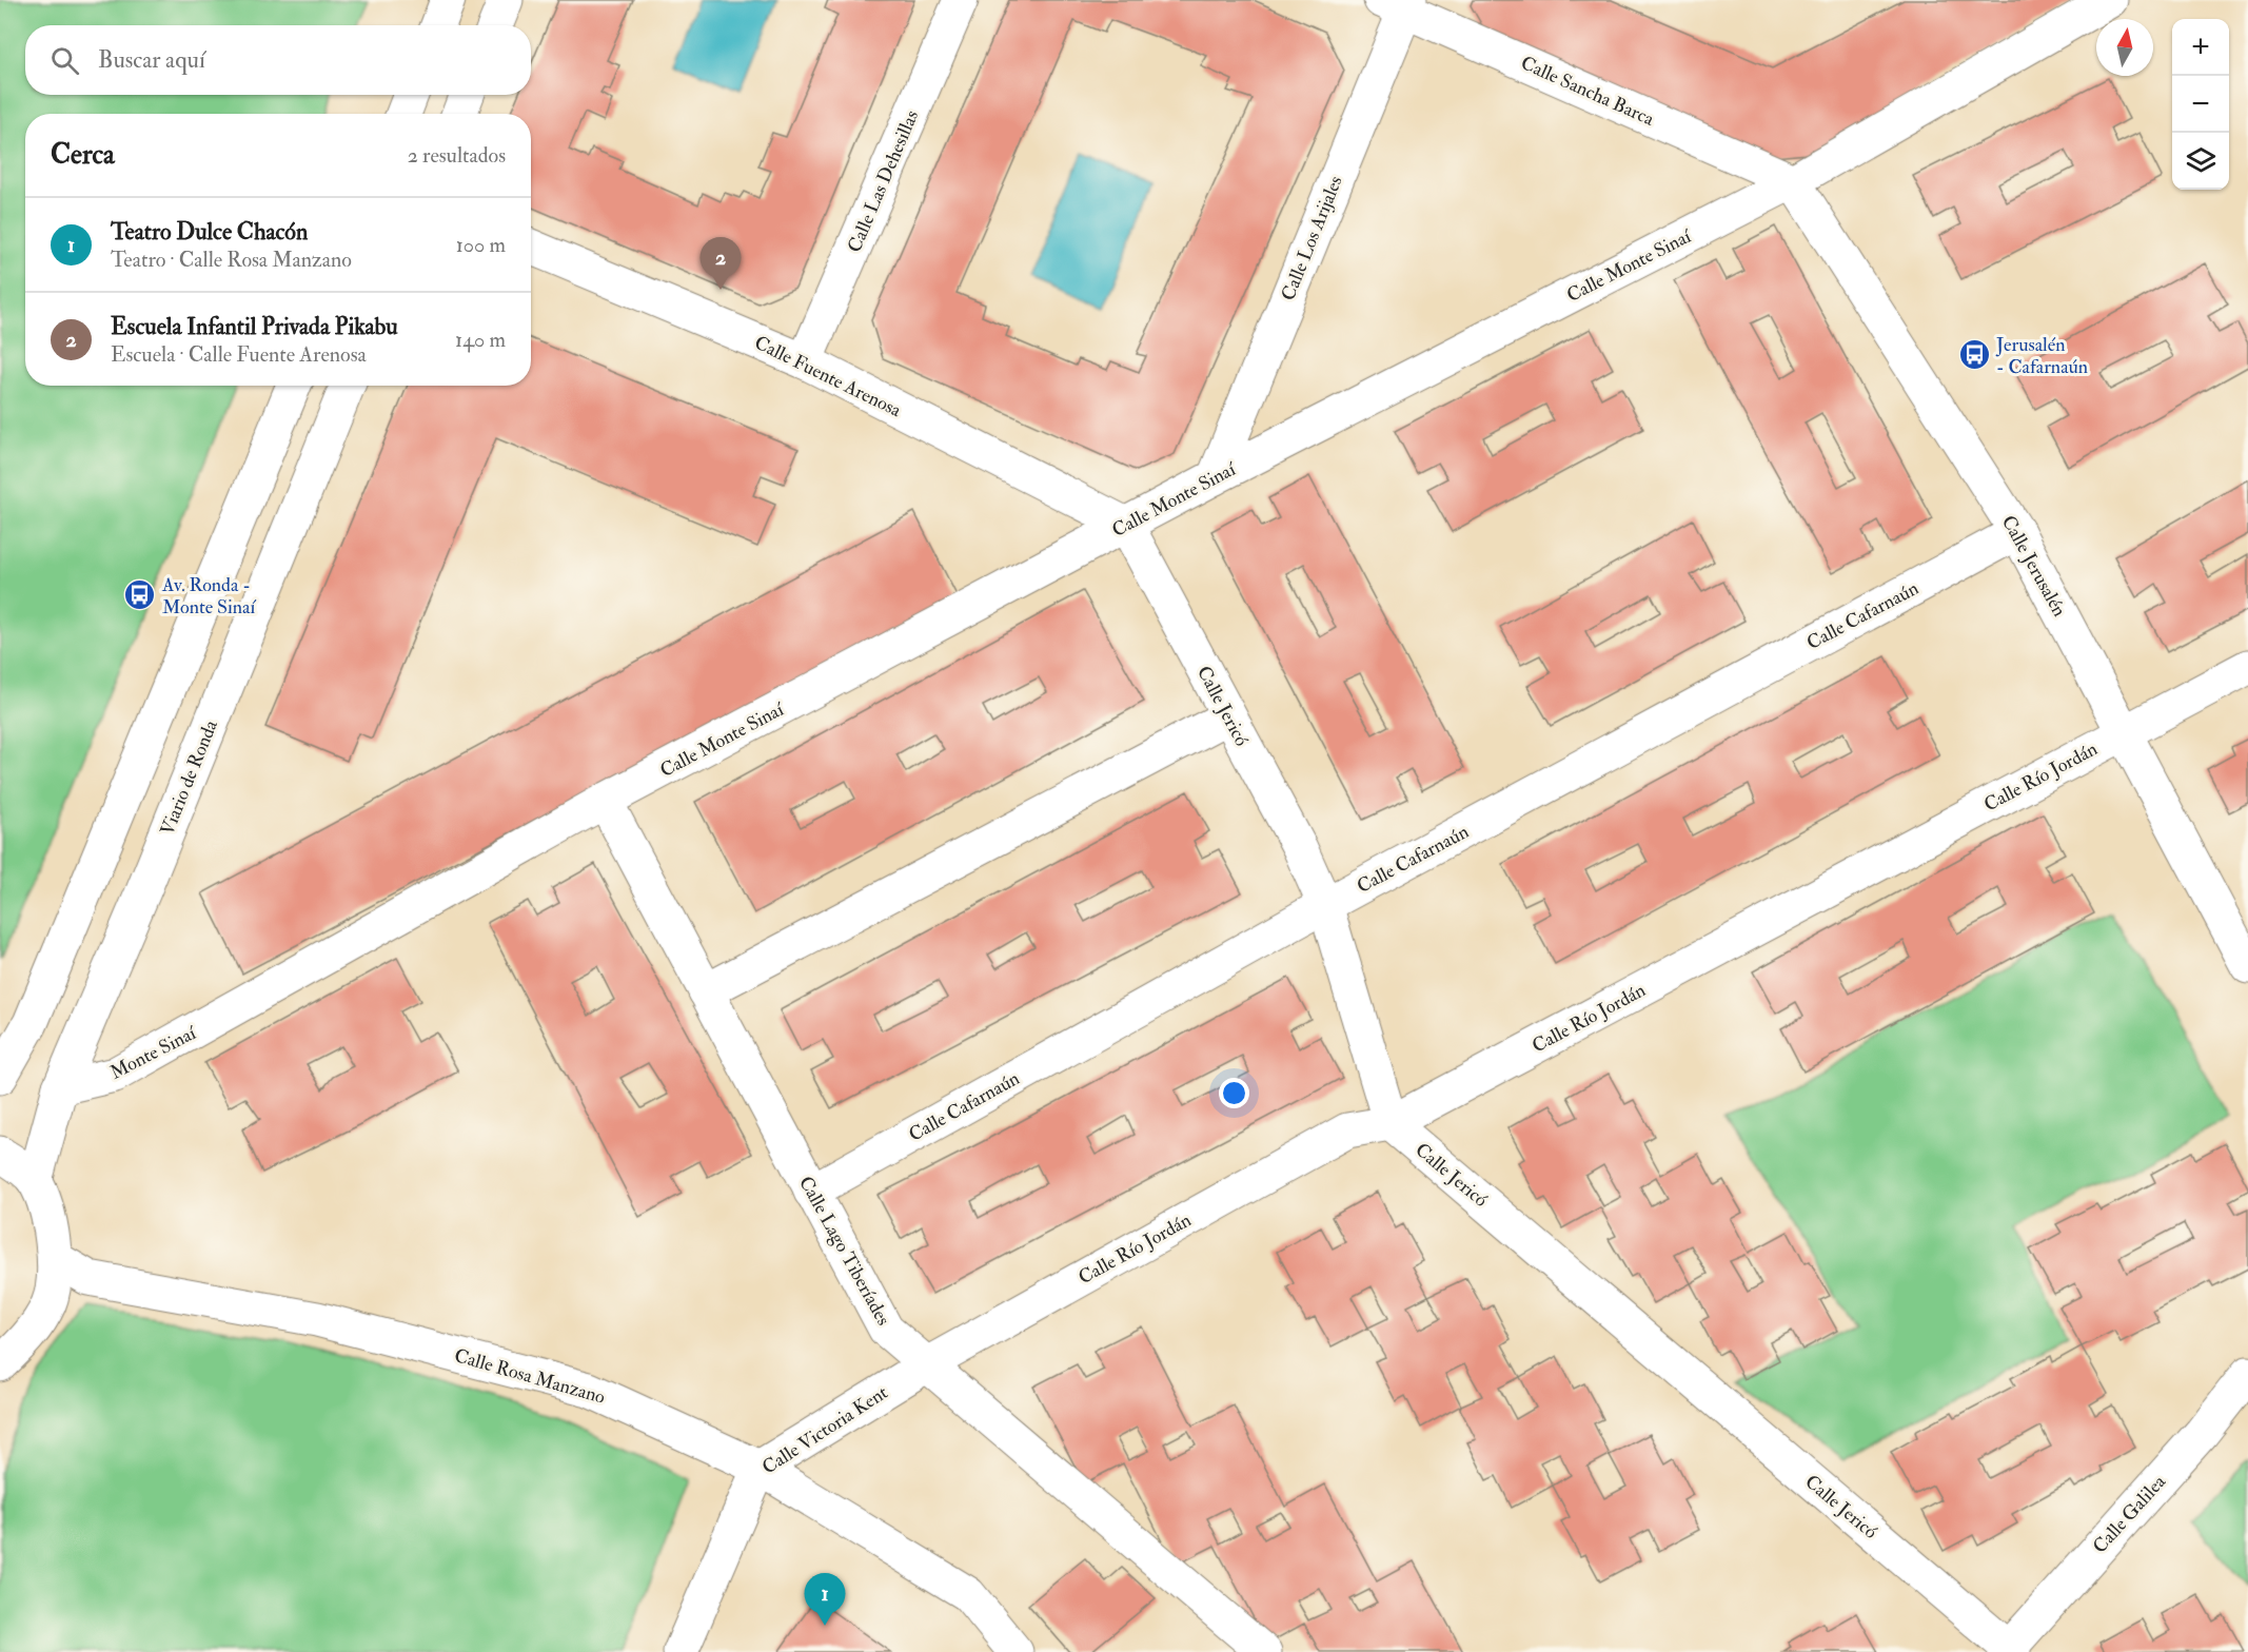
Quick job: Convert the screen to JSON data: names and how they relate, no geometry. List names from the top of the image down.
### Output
{
  "streets": {
    "street": [
      "Calle Sancha Barca",
      "Calle Las Dehesillas",
      "Calle Los Arijales",
      "Calle Monte Sinaí",
      "Calle Fuente Arenosa",
      "Calle Jerusalén",
      "Calle Cafarnaún",
      "Calle Jericó",
      "Calle Río Jordán",
      "Viario de Ronda",
      "Monte Sinaí",
      "Calle Lago Tiberíades",
      "Calle Rosa Manzano",
      "Calle Victoria Kent",
      "Calle Galilea"
    ]
  },
  "crossings": [
    ["Calle Sancha Barca", "Calle Los Arijales"],
    ["Calle Sancha Barca", "Calle Monte Sinaí"],
    ["Calle Sancha Barca", "Calle Jerusalén"],
    ["Calle Las Dehesillas", "Calle Fuente Arenosa"],
    ["Calle Los Arijales", "Calle Monte Sinaí"],
    ["Calle Monte Sinaí", "Calle Fuente Arenosa"],
    ["Calle Monte Sinaí", "Calle Jerusalén"],
    ["Calle Monte Sinaí", "Calle Jericó"],
    ["Calle Monte Sinaí", "Monte Sinaí"],
    ["Calle Monte Sinaí", "Calle Lago Tiberíades"],
    ["Calle Fuente Arenosa", "Calle Jericó"],
    ["Calle Jerusalén", "Calle Cafarnaún"],
    ["Calle Jerusalén", "Calle Río Jordán"],
    ["Calle Cafarnaún", "Calle Jericó"],
    ["Calle Cafarnaún", "Calle Lago Tiberíades"],
    ["Calle Jericó", "Calle Río Jordán"],
    ["Calle Jericó", "Calle Galilea"],
    ["Calle Río Jordán", "Calle Lago Tiberíades"],
    ["Calle Río Jordán", "Calle Victoria Kent"],
    ["Viario de Ronda", "Monte Sinaí"],
    ["Calle Lago Tiberíades", "Calle Victoria Kent"],
    ["Calle Rosa Manzano", "Calle Victoria Kent"]
  ],
  "places": {
    "bus stop": ["Jerusalén - Cafarnaún", "Av. Ronda - Monte Sinaí"]
  },
  "north": "top",
  "page": {
    "map_buttons": ["+", "−"],
    "search": "Buscar aquí",
    "heading": ["Cerca", "2 resultados"],
    "list": [
      {
        "mark": "1",
        "name": "Teatro Dulce Chacón",
        "note": "Teatro · Calle Rosa Manzano",
        "value": "100 m"
      },
      {
        "mark": "2",
        "name": "Escuela Infantil Privada Pikabu",
        "note": "Escuela · Calle Fuente Arenosa",
        "value": "140 m"
      }
    ],
    "pins": ["2", "1"]
  }
}
